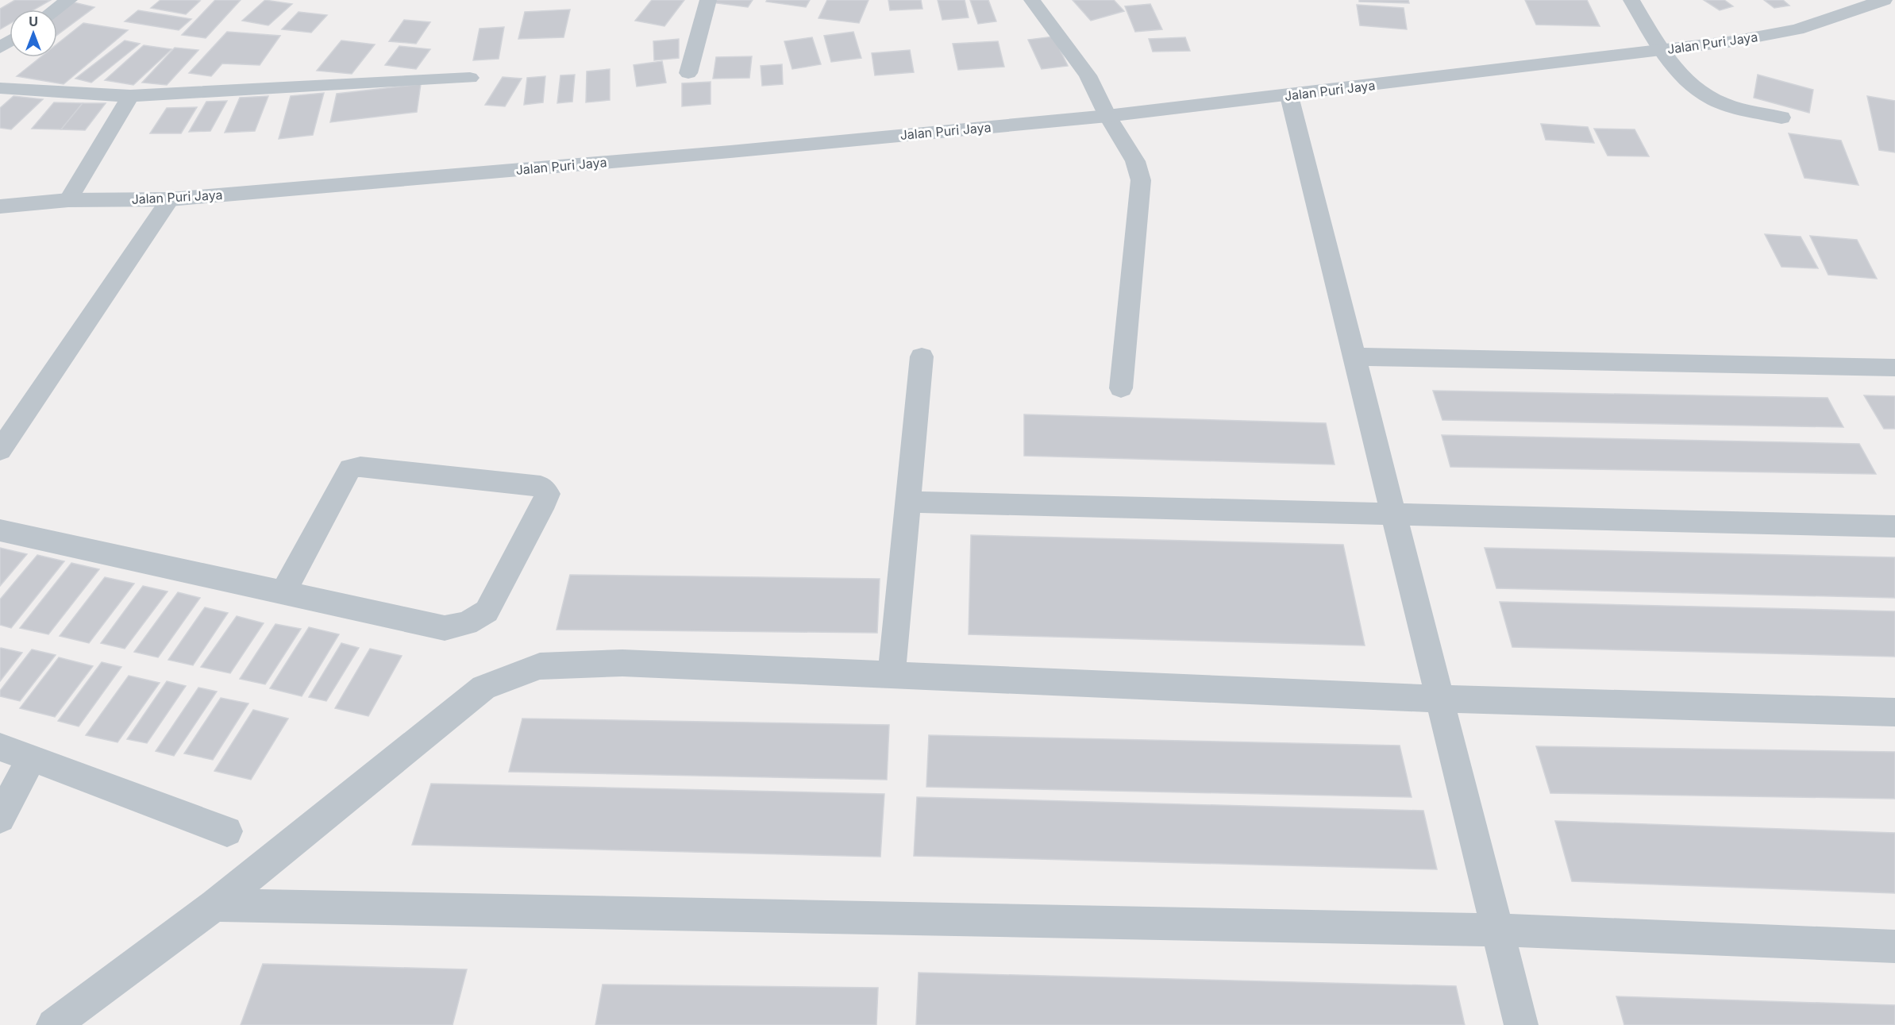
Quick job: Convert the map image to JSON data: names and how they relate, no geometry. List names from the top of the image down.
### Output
{
  "streets": {
    "street": ["Jalan Puri Jaya"]
  },
  "north": "top"
}
